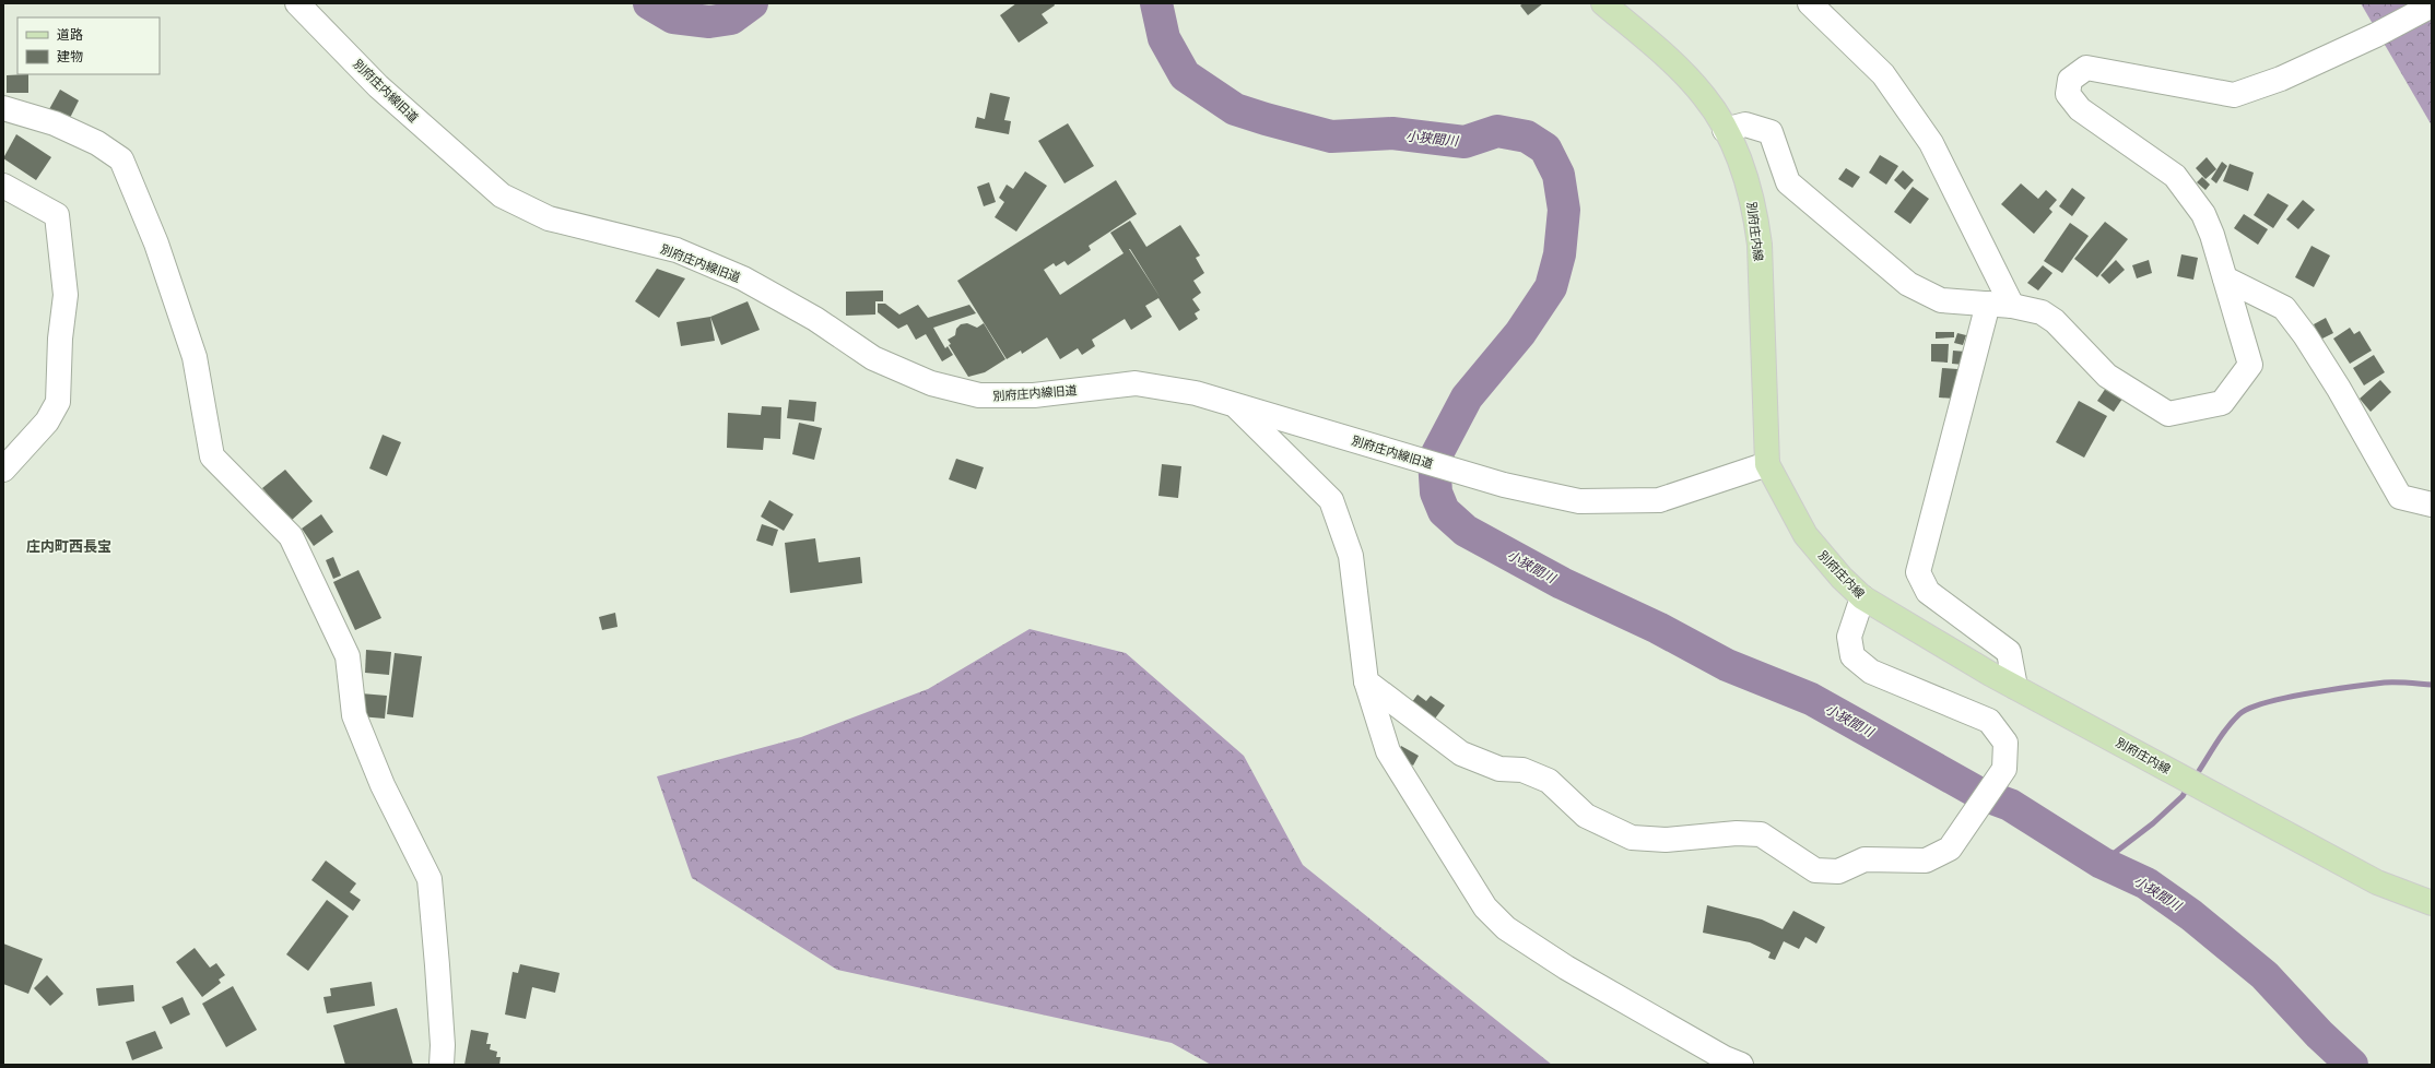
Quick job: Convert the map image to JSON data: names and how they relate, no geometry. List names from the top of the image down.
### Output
{
  "streets": {
    "main road": ["別府庄内線"],
    "street": ["別府庄内線旧道"]
  },
  "crossings": [
    ["別府庄内線旧道", "別府庄内線"]
  ],
  "districts": ["庄内町西長宝"],
  "water": ["小狭間川"],
  "legend": ["道路", "建物"]
}
